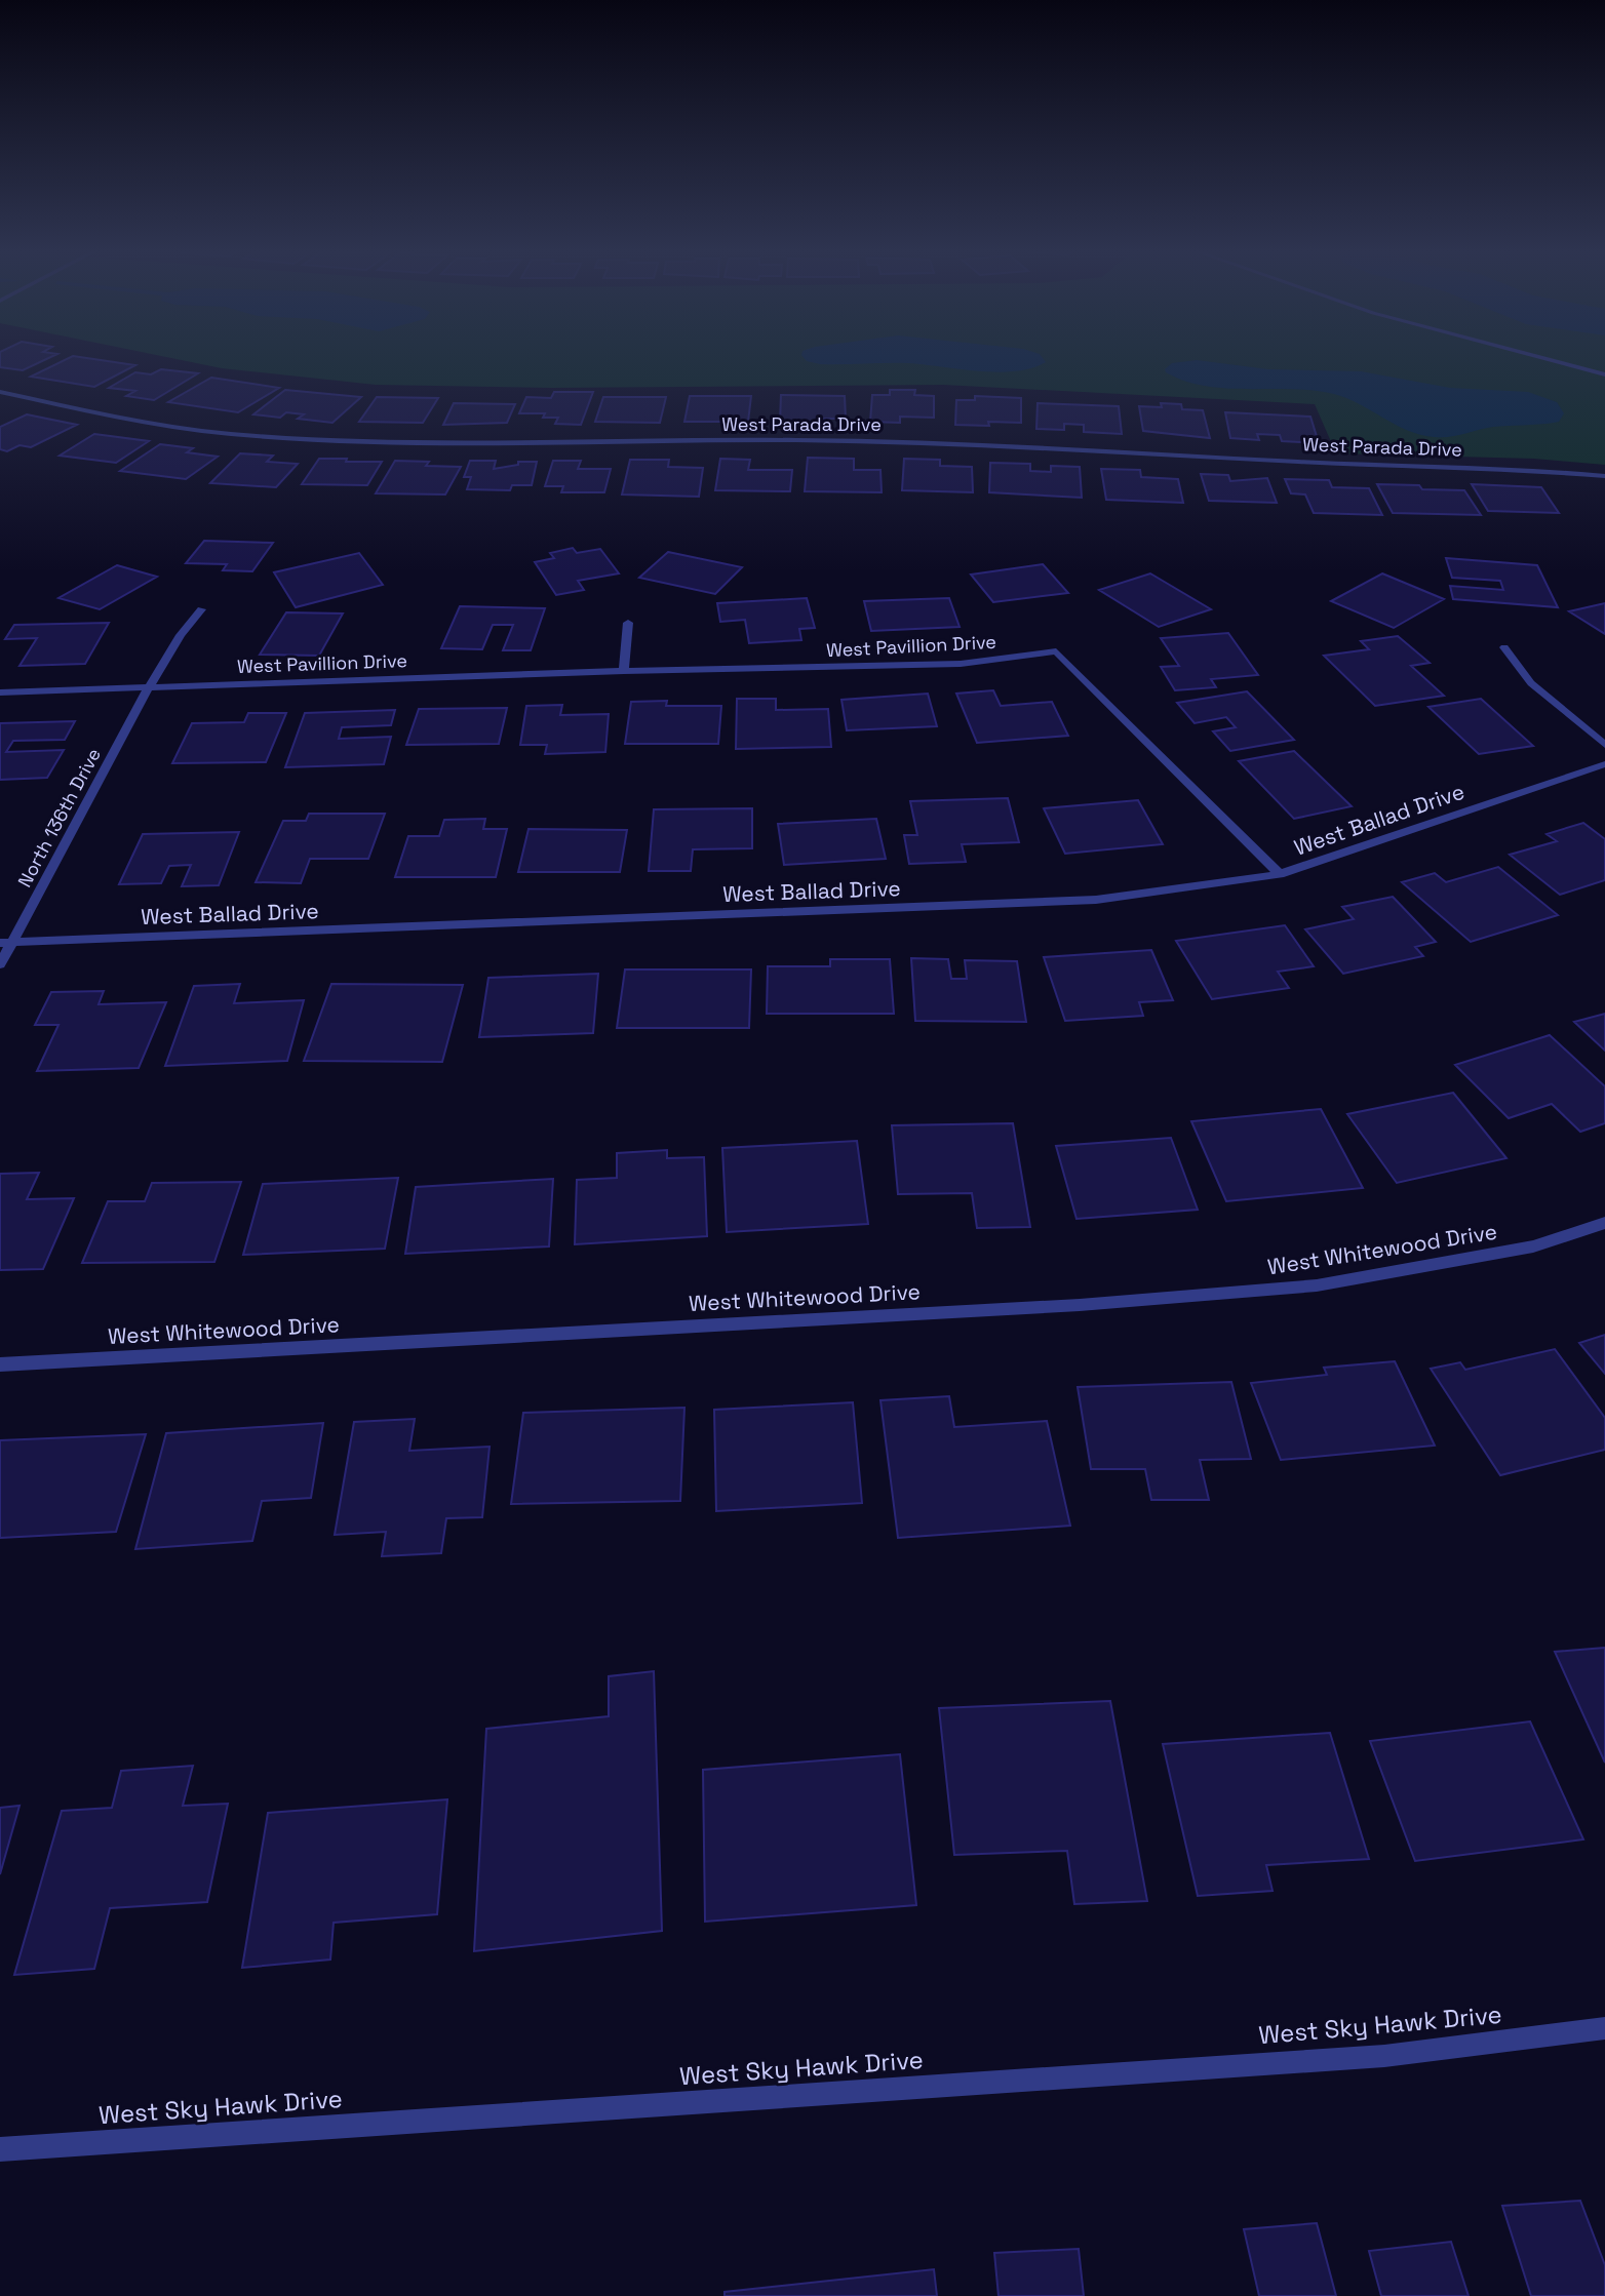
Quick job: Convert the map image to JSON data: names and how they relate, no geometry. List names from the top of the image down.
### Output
{
  "streets": {
    "street": [
      "West Parada Drive",
      "West Pavillion Drive",
      "North 136th Drive",
      "West Ballad Drive",
      "West Whitewood Drive",
      "West Sky Hawk Drive"
    ]
  },
  "crossings": [
    ["West Pavillion Drive", "North 136th Drive"],
    ["West Pavillion Drive", "West Ballad Drive"],
    ["North 136th Drive", "West Ballad Drive"]
  ]
}
